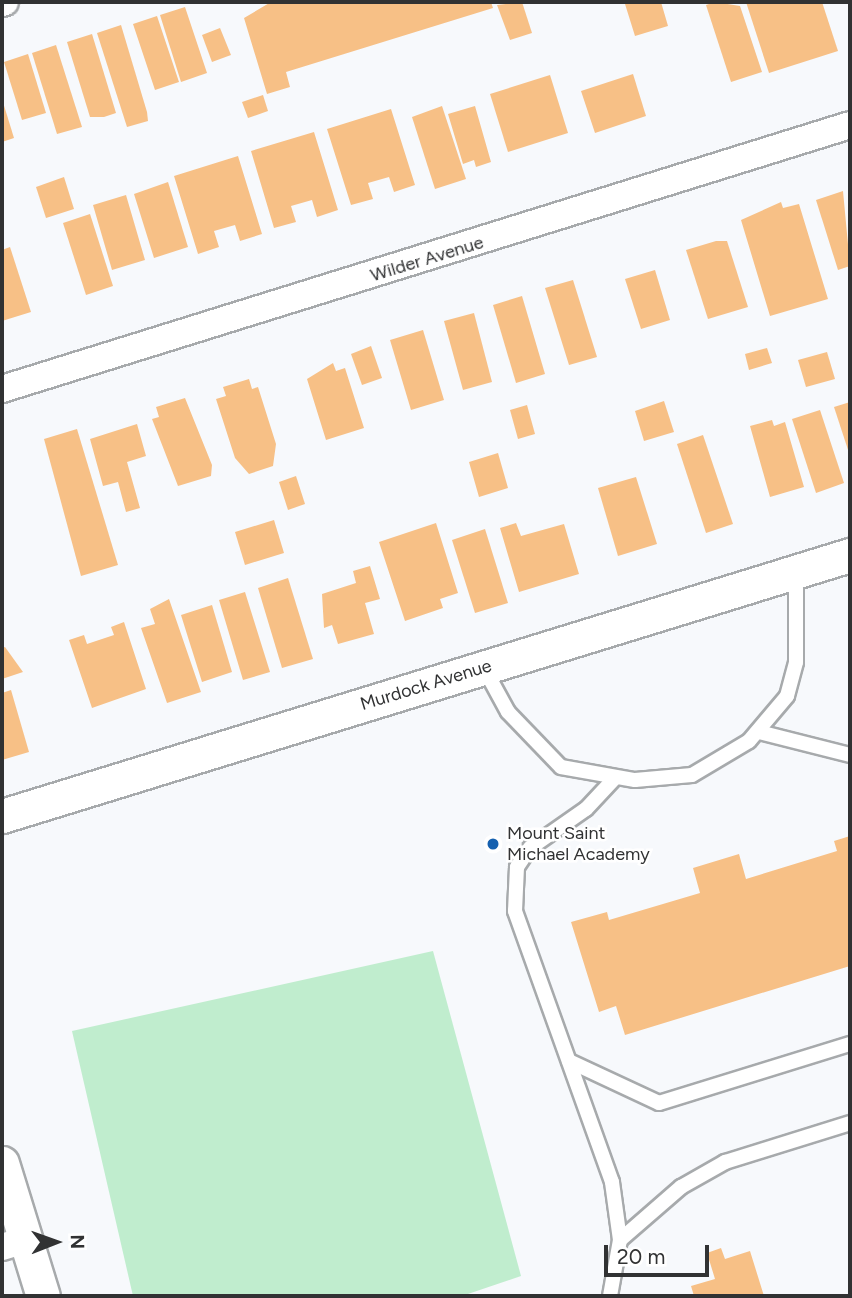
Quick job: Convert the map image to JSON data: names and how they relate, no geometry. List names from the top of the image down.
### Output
{
  "streets": {
    "street": ["Wilder Avenue", "Murdock Avenue"]
  },
  "places": ["Mount Saint Michael Academy"],
  "scale_bar": "20 m",
  "north": "right"
}
